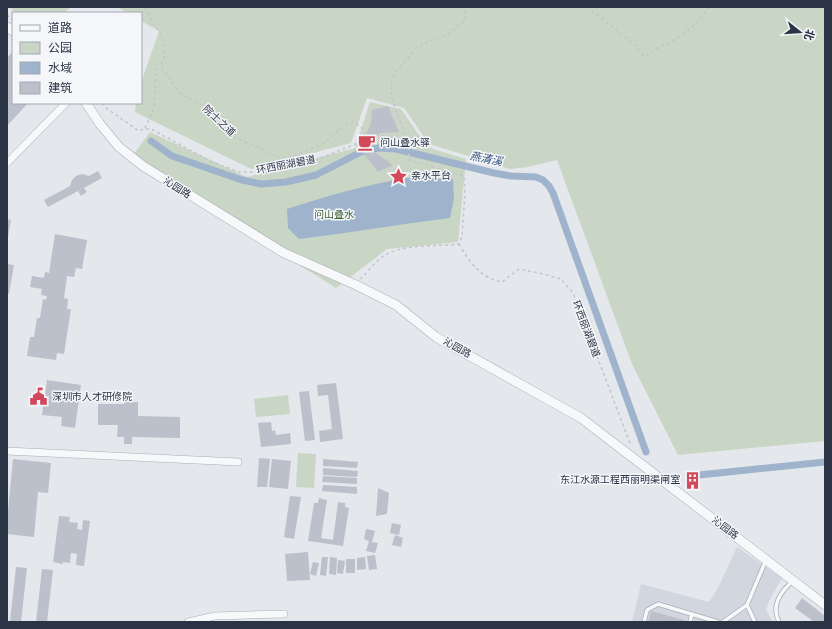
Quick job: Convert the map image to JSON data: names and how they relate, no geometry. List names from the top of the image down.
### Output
{
  "streets": {
    "street": ["沁园路"],
    "path": ["院士之道", "环西丽湖碧道"]
  },
  "crossings": [
    ["院士之道", "环西丽湖碧道"]
  ],
  "water": ["燕清溪"],
  "parks": ["问山叠水"],
  "places": {
    "cafe": ["问山叠水驿"],
    "place": ["亲水平台"],
    "public building": ["深圳市人才研修院"],
    "building": ["东江水源工程西丽明渠闸室"]
  },
  "legend": [
    "道路",
    "公园",
    "水域",
    "建筑"
  ],
  "north": "right"
}
